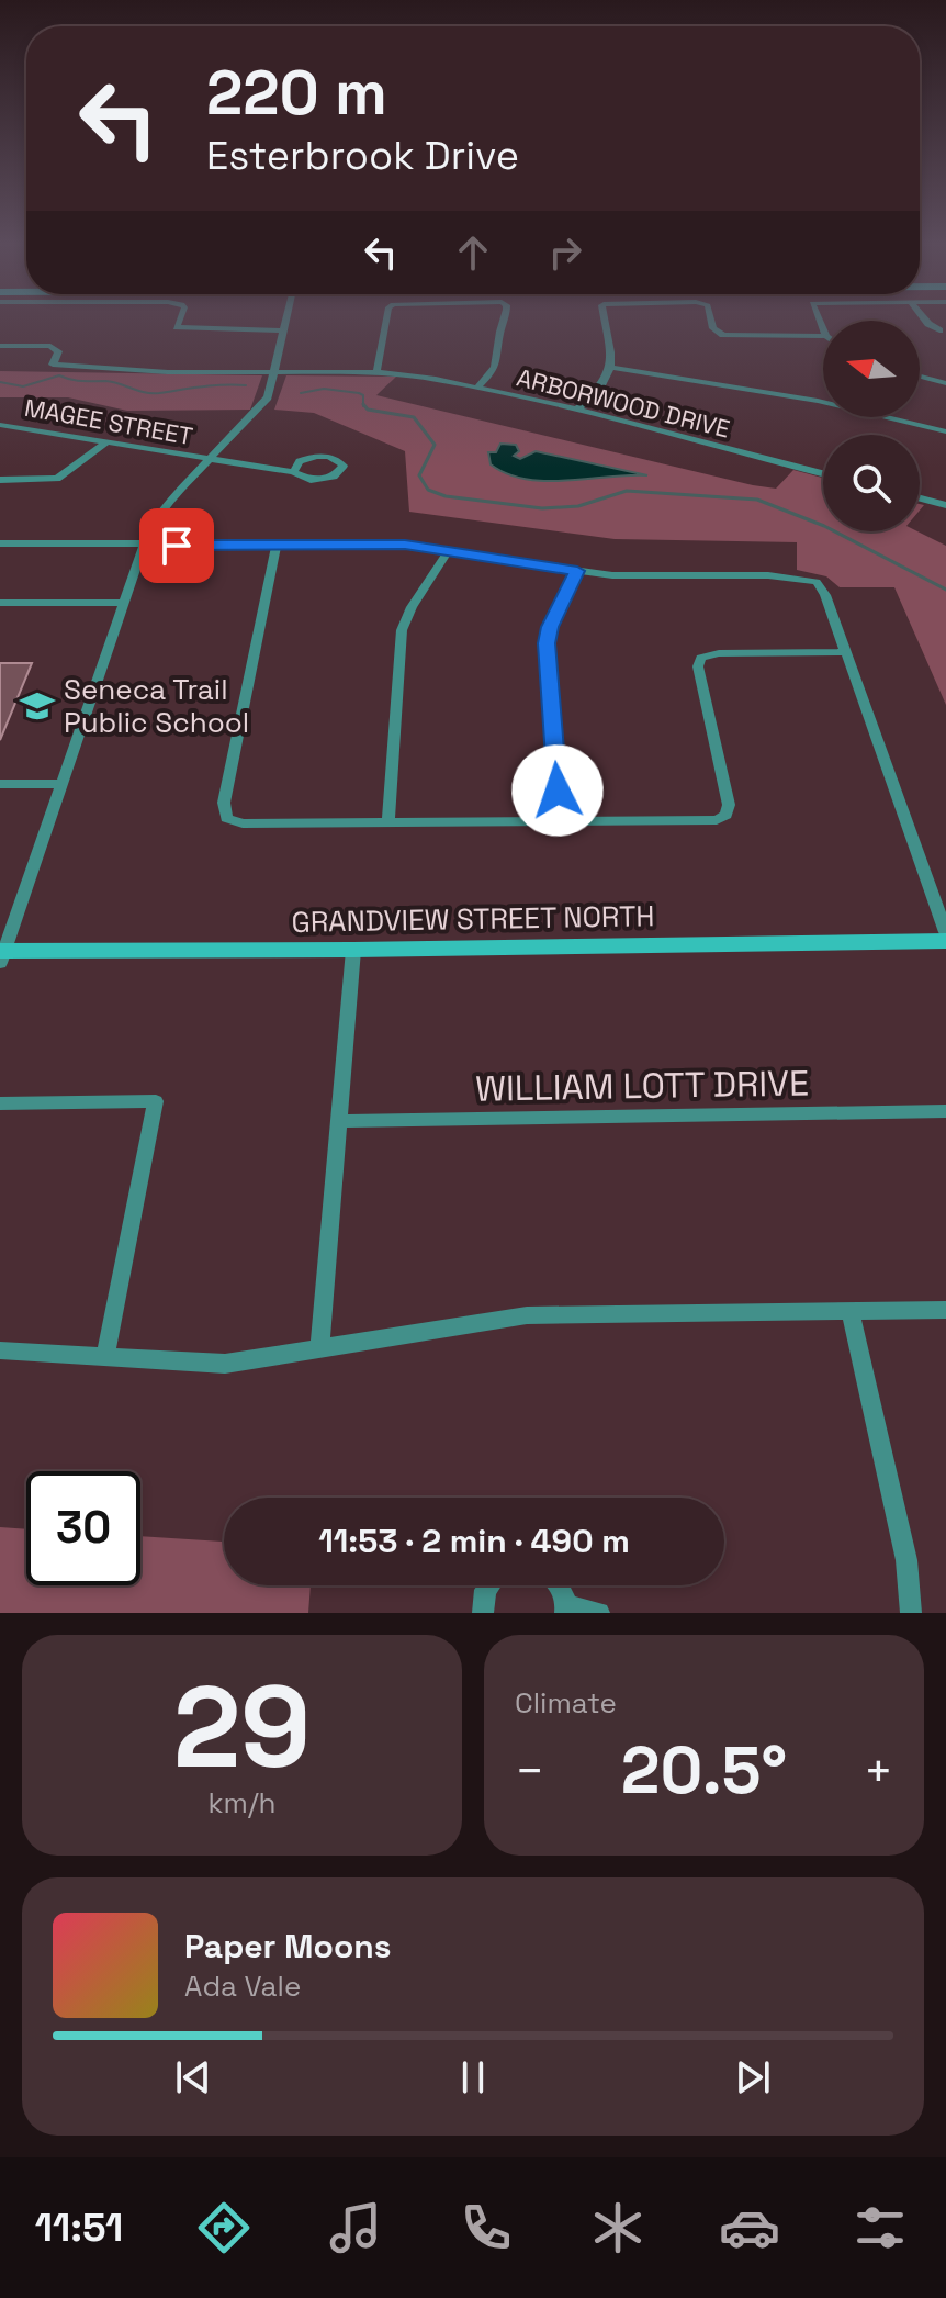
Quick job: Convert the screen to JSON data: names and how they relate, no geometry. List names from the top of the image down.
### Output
{
  "streets": {
    "street": [
      "ARBORWOOD DRIVE",
      "MAGEE STREET",
      "GRANDVIEW STREET NORTH",
      "WILLIAM LOTT DRIVE"
    ]
  },
  "places": {
    "school or university": ["Seneca Trail Public School"]
  },
  "north": "left",
  "page": {
    "turn": ["220 m", "Esterbrook Drive"],
    "limit": "30",
    "trip": "11:53 · 2 min · 490 m",
    "tile": [
      ["29", "km/h"],
      "Climate"
    ],
    "heat": ["−", "20.5°", "+"],
    "song": ["Paper Moons", "Ada Vale"],
    "tabs": "11:51"
  }
}
